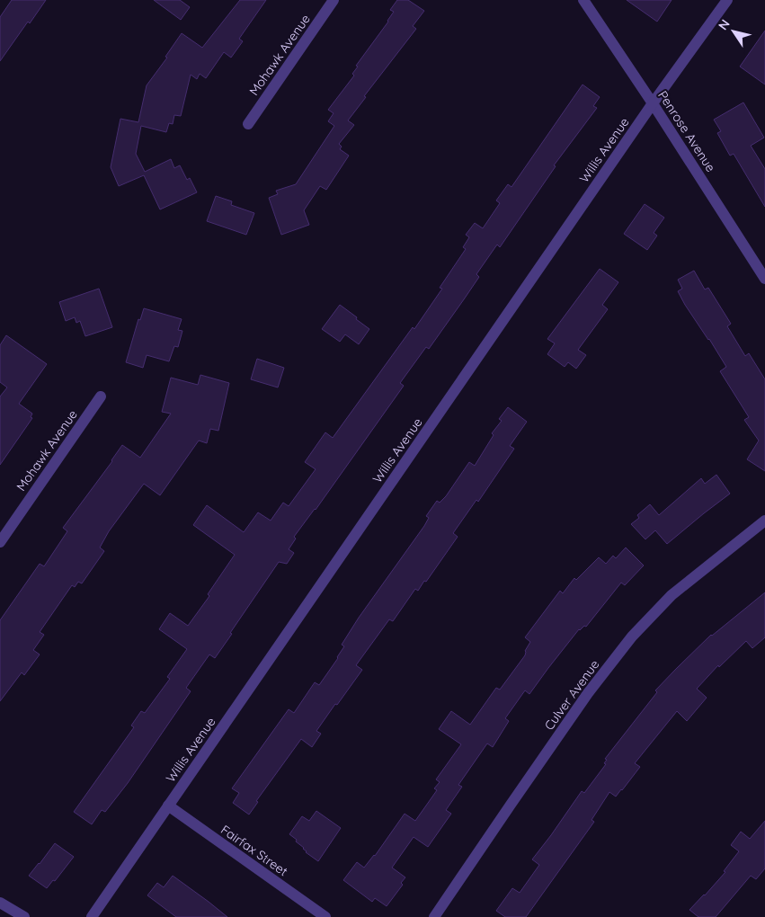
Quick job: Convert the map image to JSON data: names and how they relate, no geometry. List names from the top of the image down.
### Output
{
  "streets": {
    "street": [
      "Mohawk Avenue",
      "Penrose Avenue",
      "Willis Avenue",
      "Culver Avenue",
      "Fairfax Street"
    ]
  },
  "crossings": [
    ["Penrose Avenue", "Willis Avenue"],
    ["Willis Avenue", "Fairfax Street"]
  ],
  "north": "top left"
}
